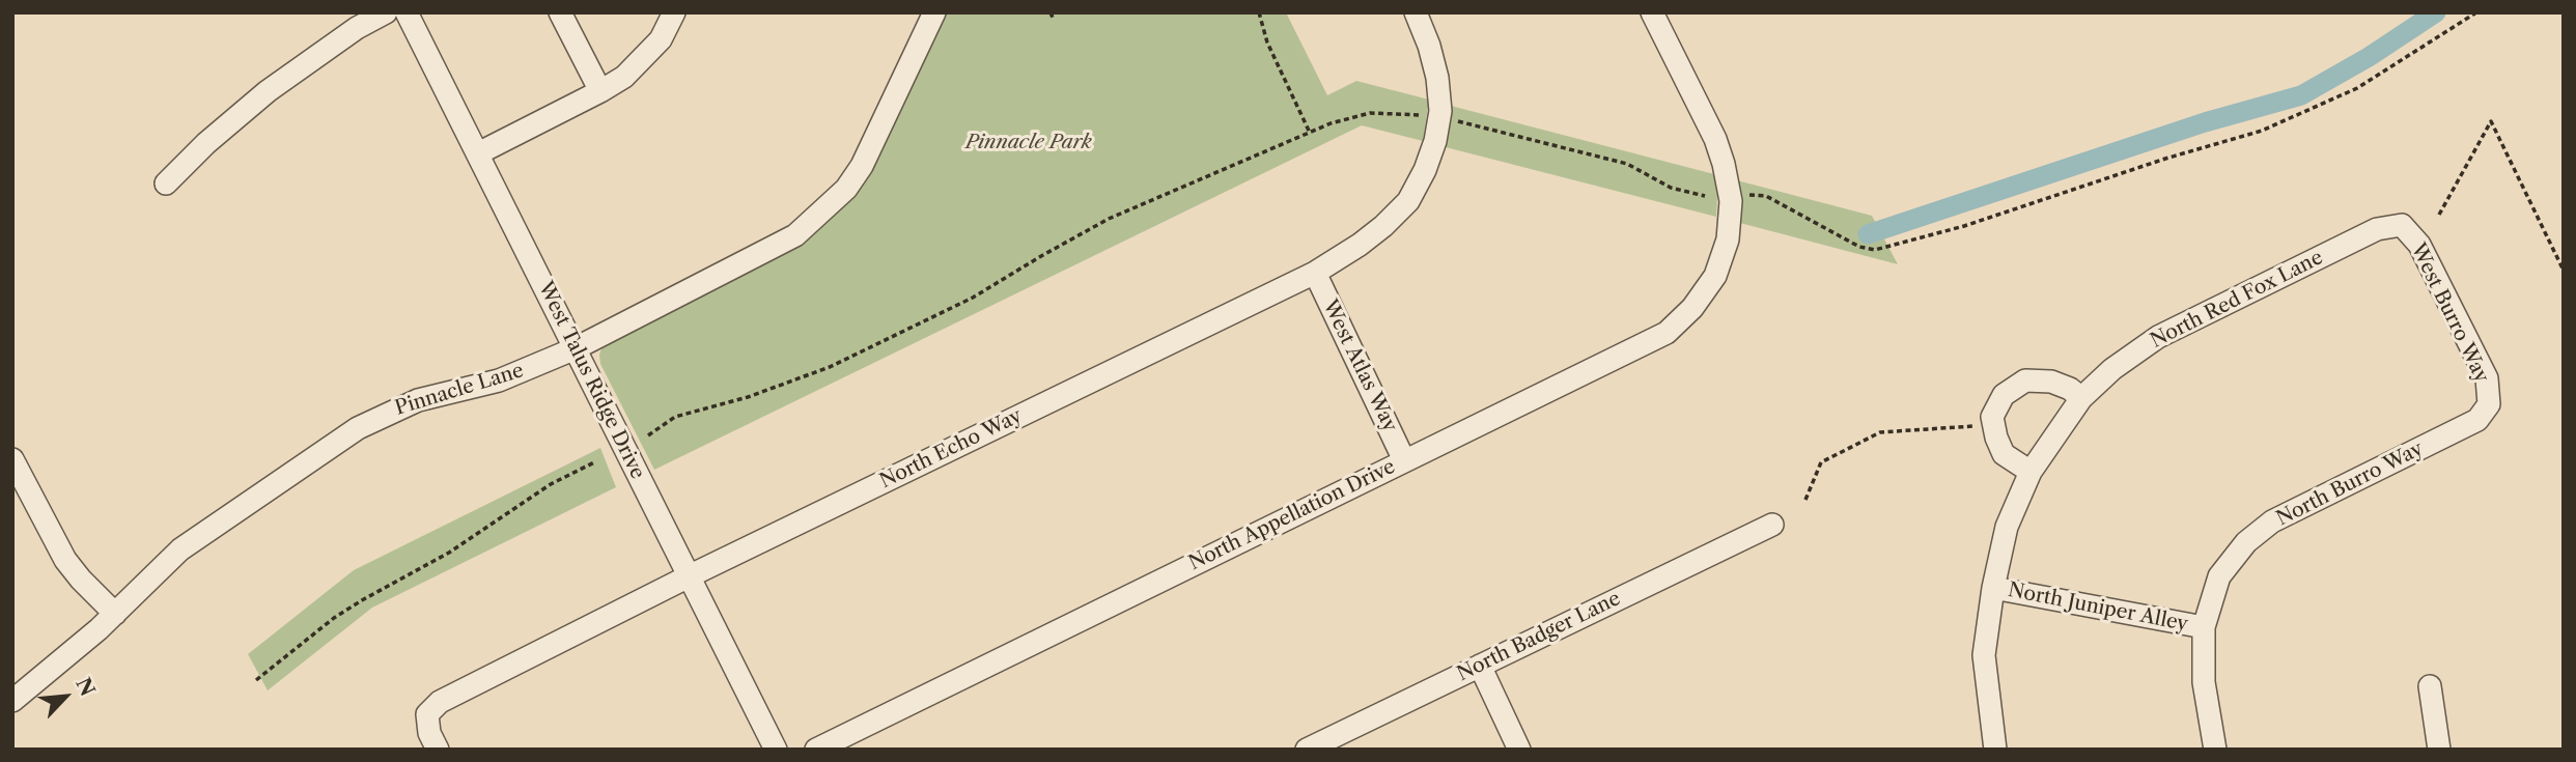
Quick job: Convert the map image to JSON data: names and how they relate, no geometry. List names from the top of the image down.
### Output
{
  "streets": {
    "street": [
      "North Red Fox Lane",
      "West Burro Way",
      "West Atlas Way",
      "West Talus Ridge Drive",
      "Pinnacle Lane",
      "North Echo Way",
      "North Burro Way",
      "North Appellation Drive",
      "North Juniper Alley",
      "North Badger Lane"
    ]
  },
  "crossings": [
    ["North Red Fox Lane", "West Burro Way"],
    ["North Red Fox Lane", "North Juniper Alley"],
    ["West Burro Way", "North Burro Way"],
    ["West Atlas Way", "North Echo Way"],
    ["West Atlas Way", "North Appellation Drive"],
    ["West Talus Ridge Drive", "Pinnacle Lane"],
    ["West Talus Ridge Drive", "North Echo Way"],
    ["North Burro Way", "North Juniper Alley"]
  ],
  "parks": ["Pinnacle Park"],
  "north": "top right"
}
